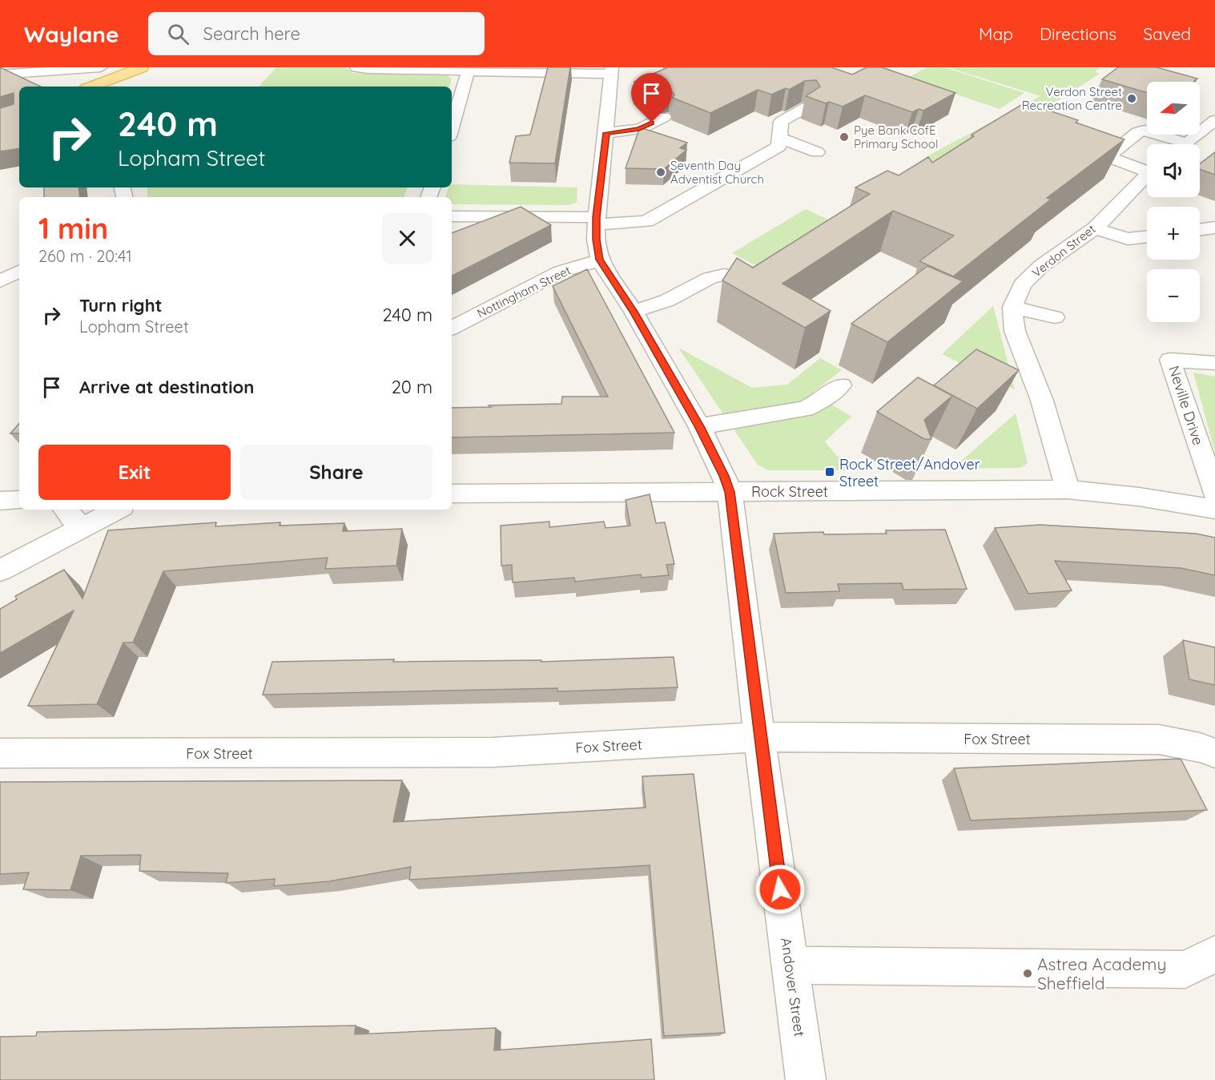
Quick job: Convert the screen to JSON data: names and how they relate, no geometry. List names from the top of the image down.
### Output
{
  "streets": {
    "street": [
      "Verdon Street",
      "Nottingham Street",
      "Neville Drive",
      "Rock Street",
      "Fox Street",
      "Andover Street"
    ]
  },
  "crossings": [
    ["Verdon Street", "Rock Street"],
    ["Nottingham Street", "Andover Street"],
    ["Rock Street", "Andover Street"],
    ["Fox Street", "Andover Street"]
  ],
  "places": {
    "other": [
      "Verdon Street Recreation Centre",
      "Pye Bank CofE Primary School",
      "Seventh Day Adventist Church",
      "Astrea Academy Sheffield"
    ],
    "transit": ["Rock Street/Andover Street"]
  },
  "north": "left",
  "page": {
    "header": "Waylane",
    "search": "Search here",
    "nav": ["Map", "Directions", "Saved"],
    "map_buttons": ["+", "−"],
    "turn": ["240 m", "Lopham Street"],
    "heading": ["1 min", "260 m · 20:41"],
    "list": [
      {
        "name": "Turn right",
        "note": "Lopham Street",
        "value": "240 m"
      },
      {
        "name": "Arrive at destination",
        "value": "20 m"
      }
    ],
    "buttons": ["Exit", "Share"]
  }
}
